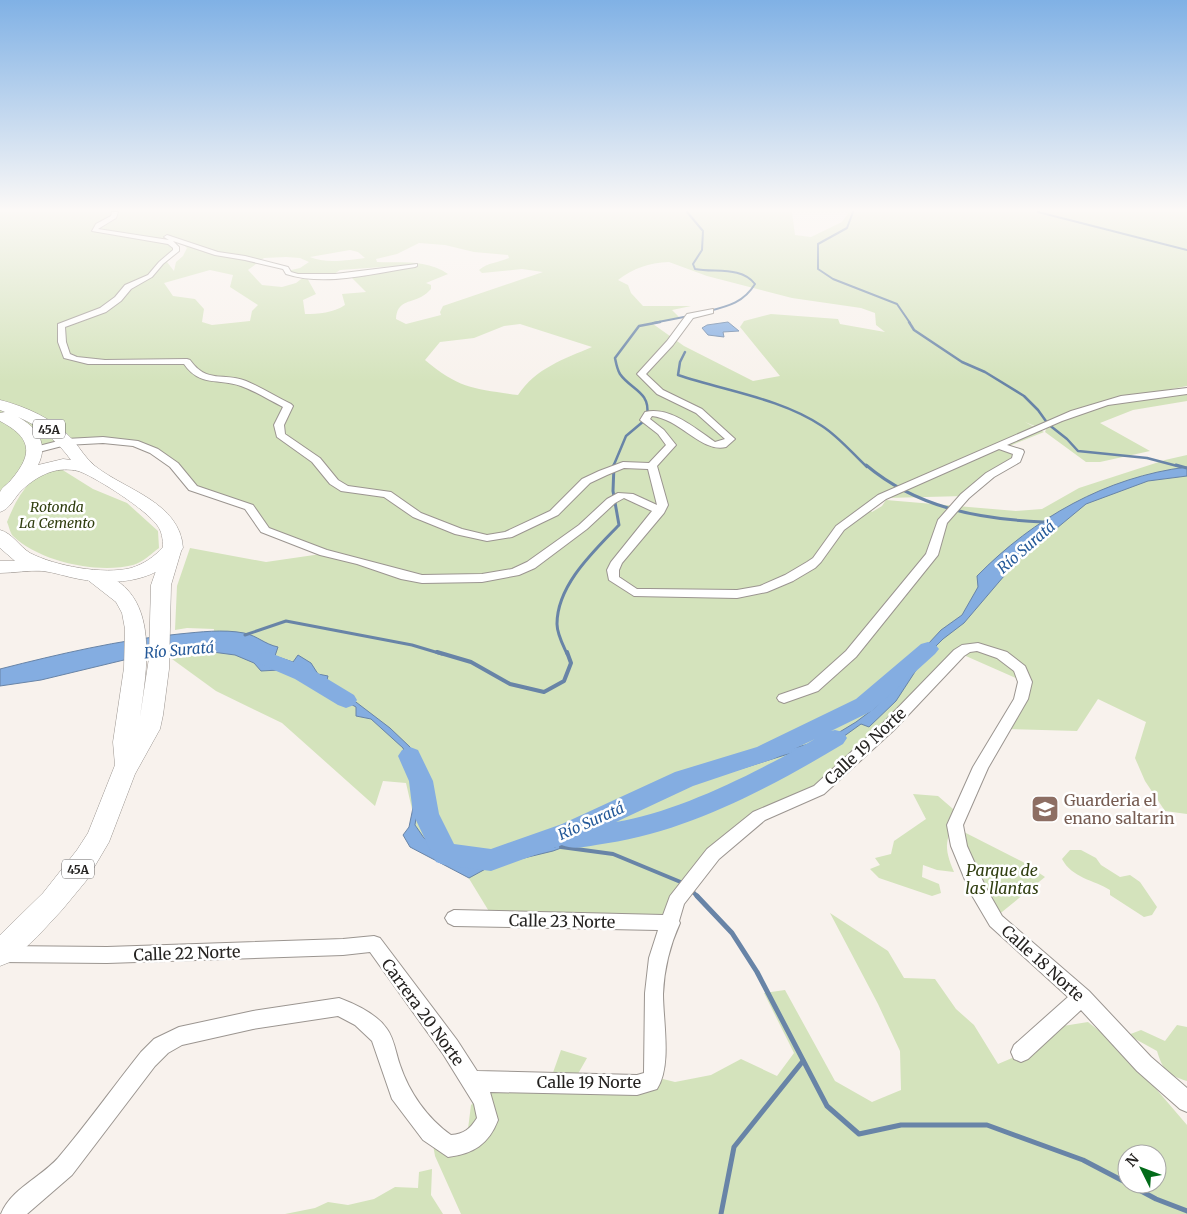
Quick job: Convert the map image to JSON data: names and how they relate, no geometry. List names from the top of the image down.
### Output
{
  "streets": {
    "highway": ["45A"],
    "street": [
      "Calle 19 Norte",
      "Calle 23 Norte",
      "Calle 22 Norte",
      "Calle 18 Norte",
      "Carrera 20 Norte"
    ]
  },
  "crossings": [
    ["45A", "Calle 22 Norte"],
    ["Calle 19 Norte", "Calle 23 Norte"],
    ["Calle 19 Norte", "Calle 18 Norte"],
    ["Calle 19 Norte", "Carrera 20 Norte"],
    ["Calle 22 Norte", "Carrera 20 Norte"]
  ],
  "water": ["Río Suratá"],
  "parks": ["Rotonda La Cemento", "Parque de las llantas"],
  "places": {
    "school or university": ["Guarderia el enano saltarin"]
  },
  "north": "top left"
}
